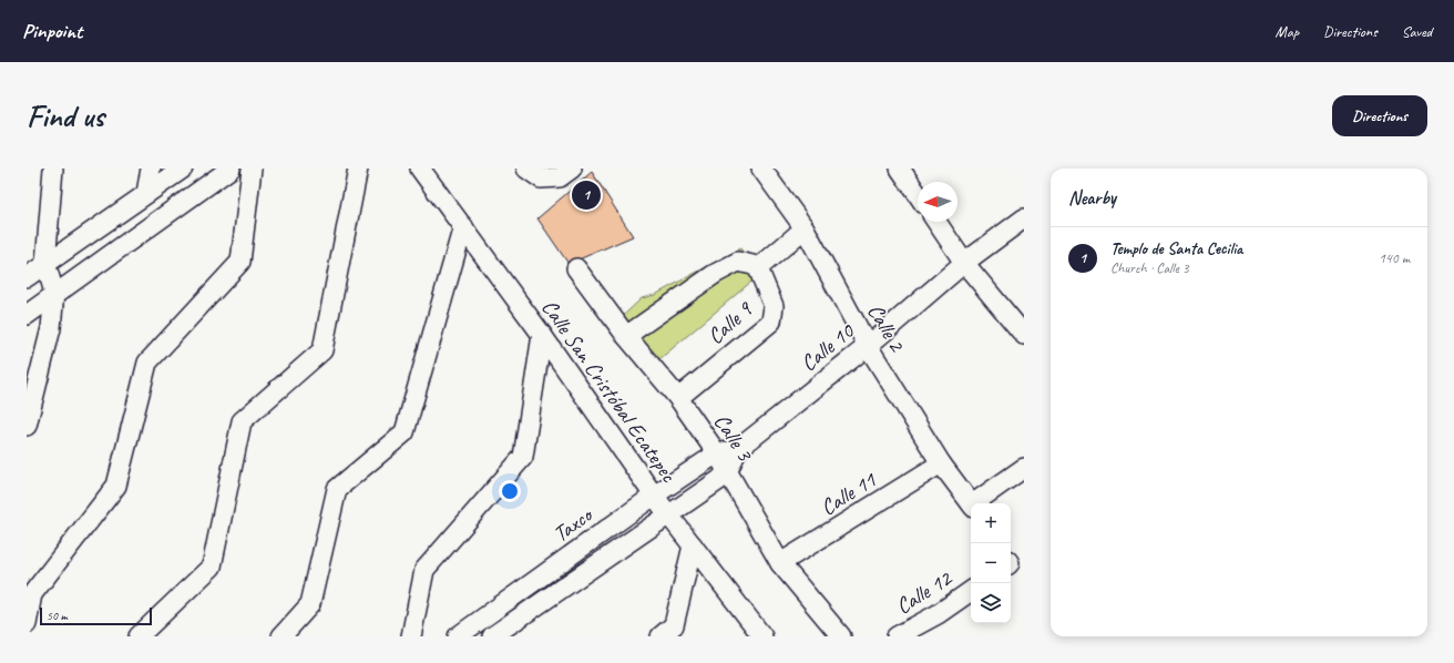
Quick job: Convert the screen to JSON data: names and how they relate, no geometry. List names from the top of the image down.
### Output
{
  "streets": {
    "street": [
      "Calle 9",
      "Calle 2",
      "Calle 10",
      "Calle San Cristóbal Ecatepec",
      "Calle 3",
      "Calle 11",
      "Taxco",
      "Calle 12"
    ]
  },
  "crossings": [
    ["Calle 9", "Calle 3"],
    ["Calle 2", "Calle 10"],
    ["Calle 2", "Calle 11"],
    ["Calle 10", "Calle 3"],
    ["Calle 10", "Taxco"],
    ["Calle San Cristóbal Ecatepec", "Taxco"],
    ["Calle 3", "Calle 11"],
    ["Calle 3", "Taxco"]
  ],
  "scale_bar": "50 m",
  "north": "left",
  "page": {
    "header": "Pinpoint",
    "nav": ["Map", "Directions", "Saved"],
    "buttons": "Directions",
    "title": "Find us",
    "heading": "Nearby",
    "pins": "1",
    "list": [
      {
        "mark": "1",
        "name": "Templo de Santa Cecilia",
        "note": "Church · Calle 3",
        "value": "140 m"
      }
    ],
    "map_buttons": ["+", "−"],
    "scale": "50 m"
  }
}
